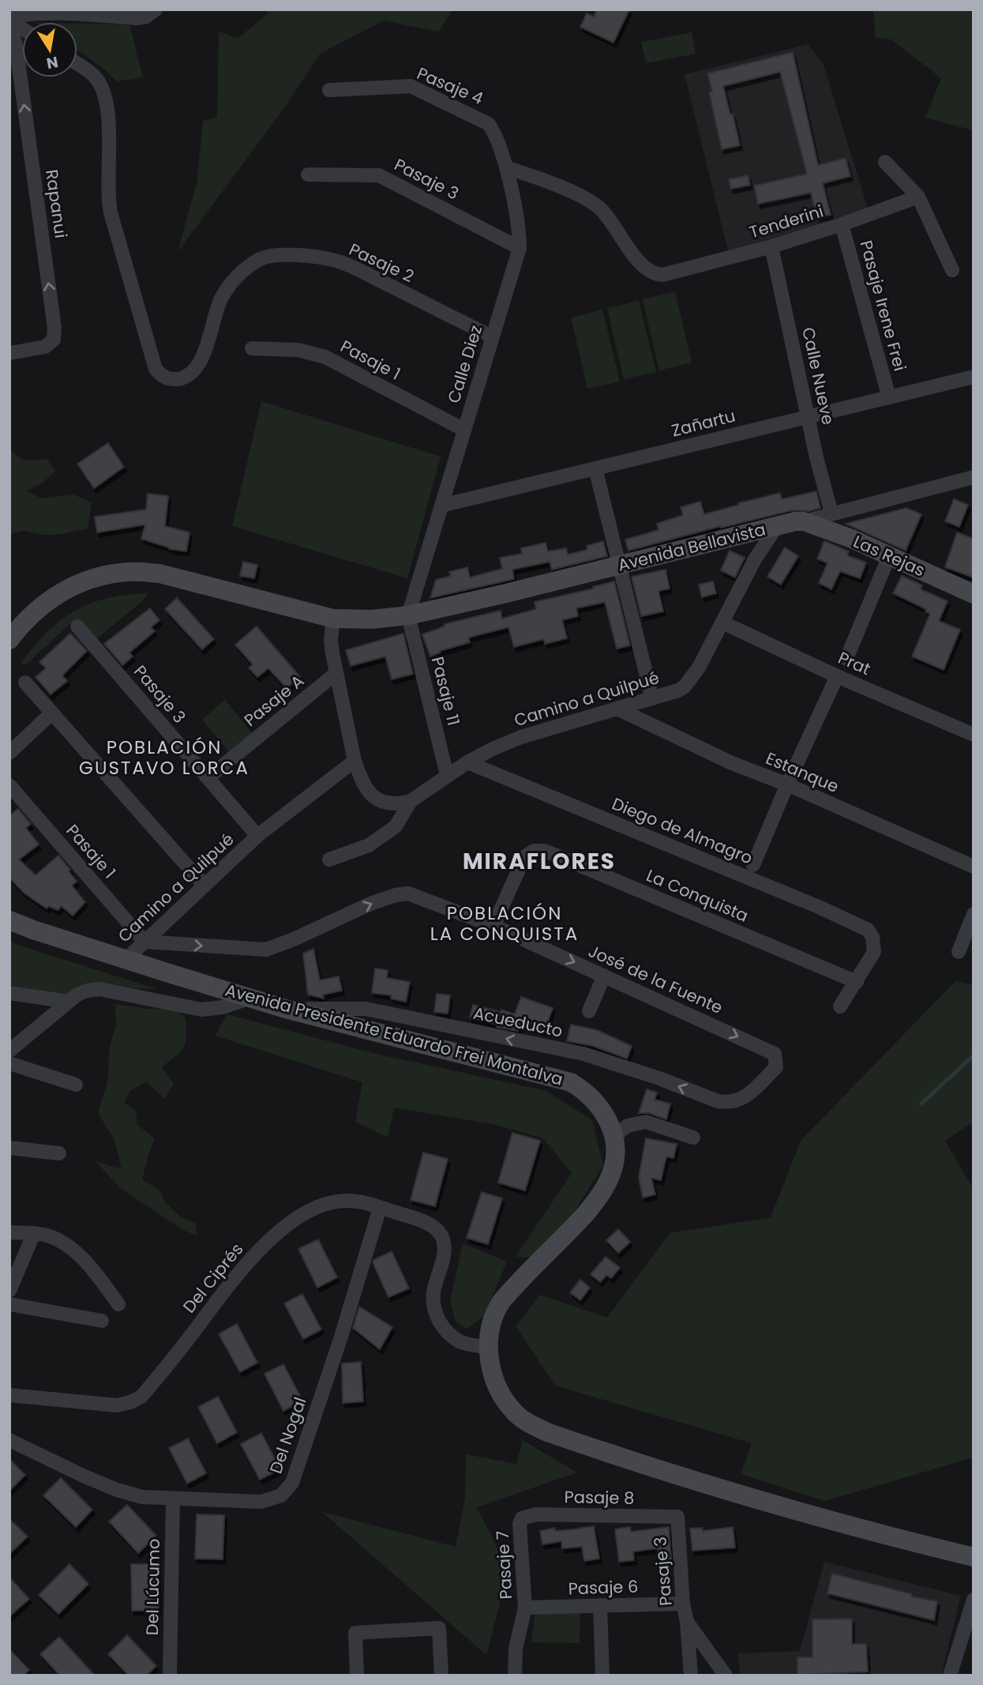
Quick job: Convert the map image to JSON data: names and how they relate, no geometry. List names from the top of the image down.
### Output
{
  "streets": {
    "street": [
      "Pasaje 4",
      "Pasaje 3",
      "Rapanui",
      "Tenderini",
      "Pasaje 2",
      "Pasaje Irene Frei",
      "Pasaje 1",
      "Calle Diez",
      "Calle Nueve",
      "Zañartu",
      "Avenida Bellavista",
      "Las Rejas",
      "Prat",
      "Pasaje 11",
      "Camino a Quilpué",
      "Pasaje A",
      "Estanque",
      "Diego de Almagro",
      "La Conquista",
      "José de la Fuente",
      "Acueducto",
      "Avenida Presidente Eduardo Frei Montalva",
      "Del Ciprés",
      "Del Nogal",
      "Pasaje 8",
      "Pasaje 7",
      "Del Lúcumo",
      "Pasaje 6"
    ]
  },
  "crossings": [
    ["Pasaje 4", "Calle Diez"],
    ["Pasaje 3", "Calle Diez"],
    ["Pasaje 3", "Camino a Quilpué"],
    ["Pasaje 3", "Pasaje A"],
    ["Pasaje 3", "Pasaje 8"],
    ["Pasaje 3", "Pasaje 6"],
    ["Tenderini", "Pasaje Irene Frei"],
    ["Tenderini", "Calle Diez"],
    ["Tenderini", "Calle Nueve"],
    ["Pasaje 2", "Calle Diez"],
    ["Pasaje Irene Frei", "Zañartu"],
    ["Pasaje 1", "Calle Diez"],
    ["Pasaje 1", "Camino a Quilpué"],
    ["Pasaje 1", "José de la Fuente"],
    ["Calle Diez", "Zañartu"],
    ["Calle Diez", "Avenida Bellavista"],
    ["Calle Diez", "Pasaje 11"],
    ["Calle Nueve", "Zañartu"],
    ["Calle Nueve", "Avenida Bellavista"],
    ["Avenida Bellavista", "Las Rejas"],
    ["Avenida Bellavista", "Pasaje 11"],
    ["Avenida Bellavista", "Camino a Quilpué"],
    ["Prat", "Camino a Quilpué"],
    ["Pasaje 11", "Camino a Quilpué"],
    ["Camino a Quilpué", "Estanque"],
    ["Camino a Quilpué", "Diego de Almagro"],
    ["Camino a Quilpué", "José de la Fuente"],
    ["Camino a Quilpué", "Avenida Presidente Eduardo Frei Montalva"],
    ["Diego de Almagro", "La Conquista"],
    ["La Conquista", "José de la Fuente"],
    ["José de la Fuente", "Acueducto"],
    ["Acueducto", "Avenida Presidente Eduardo Frei Montalva"],
    ["Avenida Presidente Eduardo Frei Montalva", "Del Ciprés"],
    ["Del Ciprés", "Del Nogal"],
    ["Del Nogal", "Del Lúcumo"],
    ["Pasaje 8", "Pasaje 7"],
    ["Pasaje 7", "Pasaje 6"]
  ],
  "one_way": ["Rapanui", "José de la Fuente", "Acueducto"],
  "districts": ["POBLACIÓN GUSTAVO LORCA", "MIRAFLORES", "POBLACIÓN LA CONQUISTA"],
  "north": "bottom"
}
